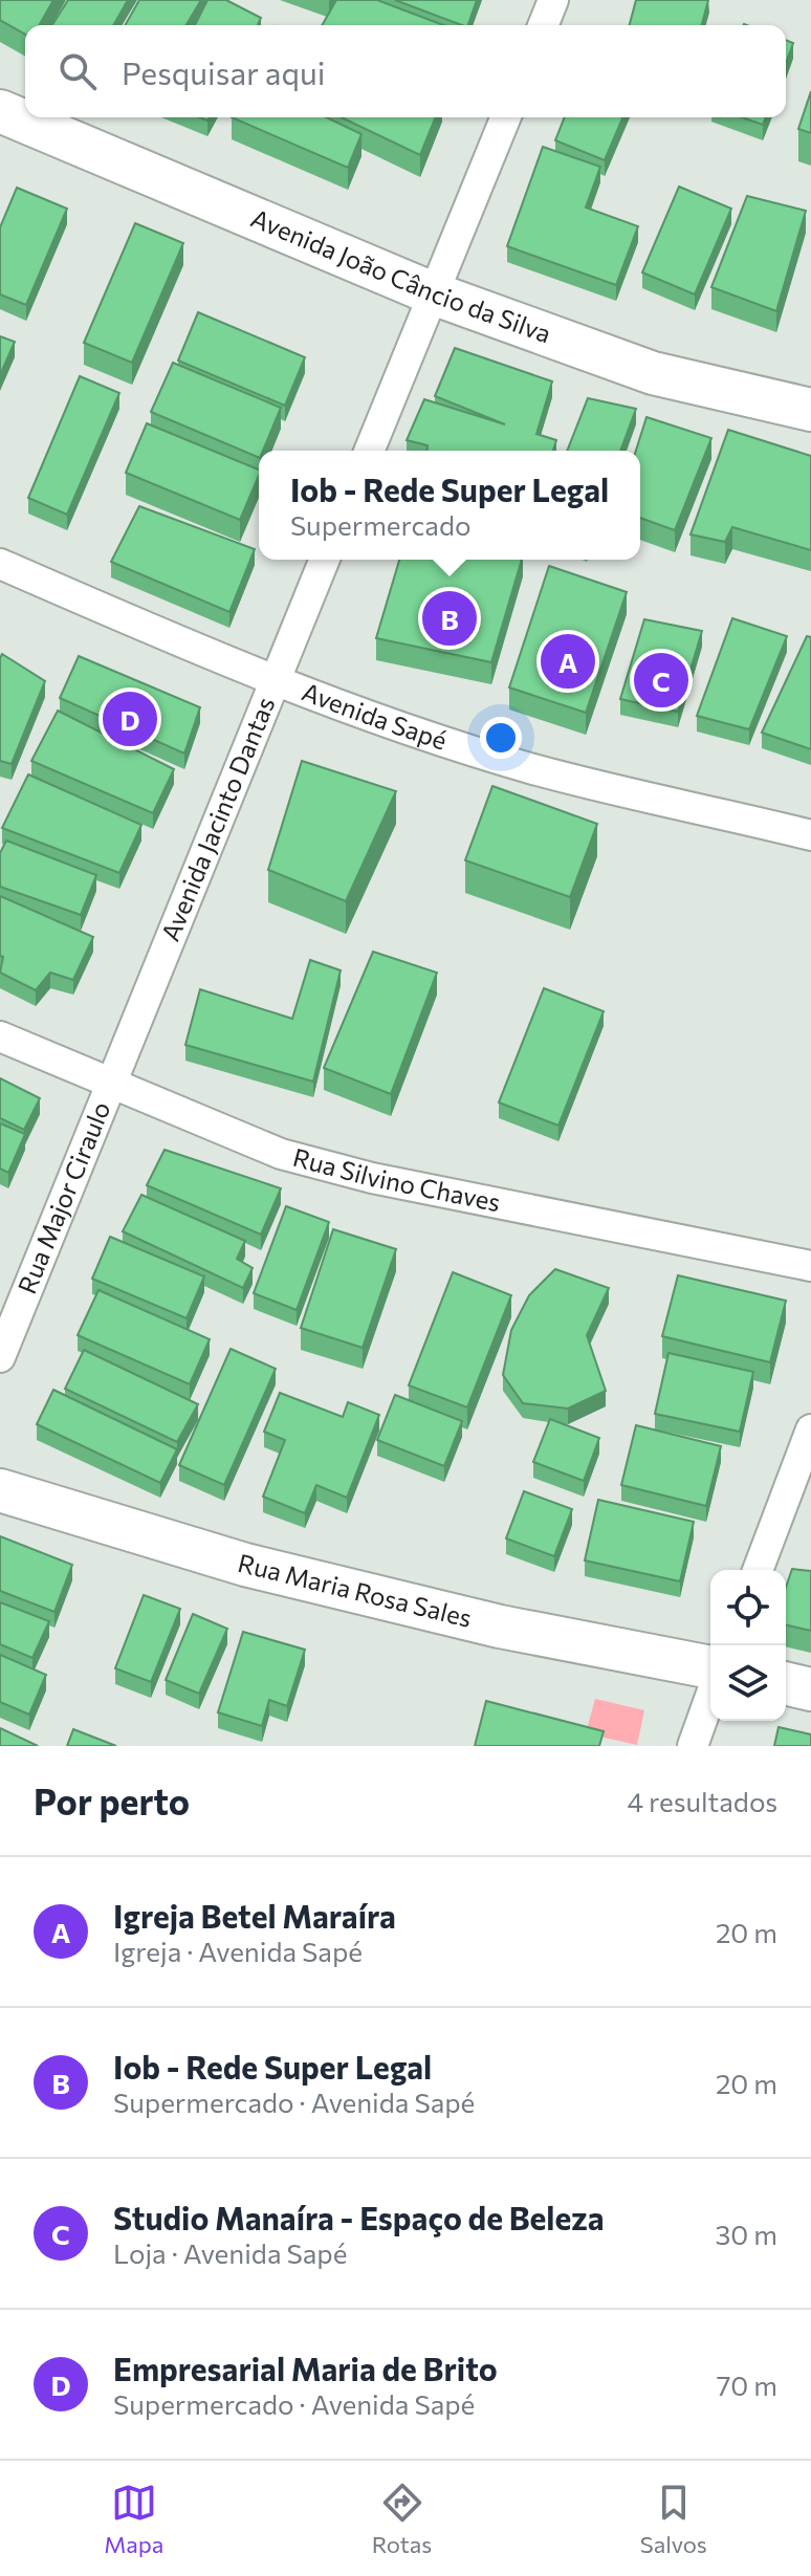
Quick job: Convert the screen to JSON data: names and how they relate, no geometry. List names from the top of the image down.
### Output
{
  "streets": {
    "main road": ["Avenida João Câncio da Silva", "Rua Maria Rosa Sales"],
    "street": [
      "Avenida Sapé",
      "Avenida Jacinto Dantas",
      "Rua Silvino Chaves",
      "Rua Major Ciraulo"
    ]
  },
  "crossings": [
    ["Avenida Sapé", "Avenida Jacinto Dantas"],
    ["Avenida Jacinto Dantas", "Rua Silvino Chaves"],
    ["Avenida Jacinto Dantas", "Rua Major Ciraulo"],
    ["Rua Silvino Chaves", "Rua Major Ciraulo"]
  ],
  "page": {
    "search": "Pesquisar aqui",
    "popup": ["Iob - Rede Super Legal", "Supermercado"],
    "pins": [
      "B",
      "A",
      "C",
      "D"
    ],
    "heading": ["Por perto", "4 resultados"],
    "list": [
      {
        "mark": "A",
        "name": "Igreja Betel Maraíra",
        "note": "Igreja · Avenida Sapé",
        "value": "20 m"
      },
      {
        "mark": "B",
        "name": "Iob - Rede Super Legal",
        "note": "Supermercado · Avenida Sapé",
        "value": "20 m"
      },
      {
        "mark": "C",
        "name": "Studio Manaíra - Espaço de Beleza",
        "note": "Loja · Avenida Sapé",
        "value": "30 m"
      },
      {
        "mark": "D",
        "name": "Empresarial Maria de Brito",
        "note": "Supermercado · Avenida Sapé",
        "value": "70 m"
      }
    ],
    "nav": ["Mapa", "Rotas", "Salvos"]
  }
}
